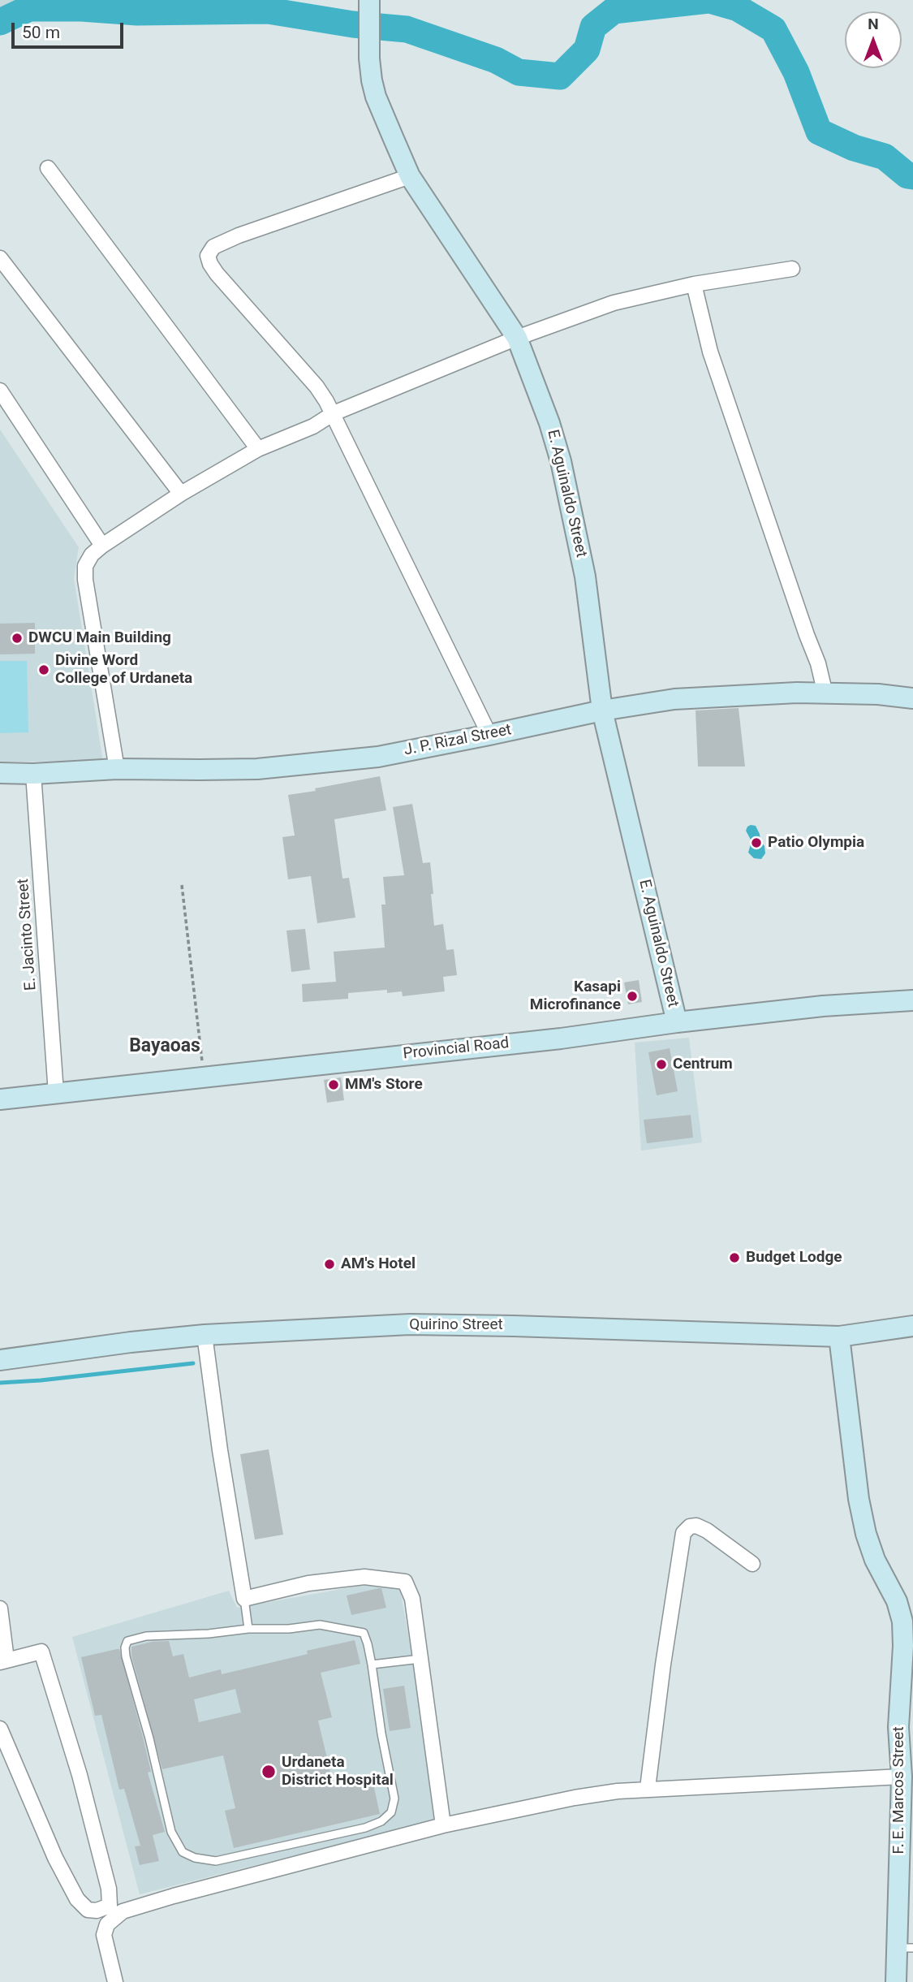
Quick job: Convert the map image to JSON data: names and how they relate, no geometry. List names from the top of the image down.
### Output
{
  "streets": {
    "street": [
      "E. Aguinaldo Street",
      "J. P. Rizal Street",
      "E. Jacinto Street",
      "Provincial Road",
      "Quirino Street",
      "F. E. Marcos Street"
    ]
  },
  "crossings": [
    ["E. Aguinaldo Street", "J. P. Rizal Street"],
    ["E. Aguinaldo Street", "Provincial Road"],
    ["J. P. Rizal Street", "E. Jacinto Street"],
    ["E. Jacinto Street", "Provincial Road"],
    ["Quirino Street", "F. E. Marcos Street"]
  ],
  "districts": ["Bayaoas"],
  "places": [
    "DWCU Main Building",
    "Divine Word College of Urdaneta",
    "Patio Olympia",
    "Kasapi Microfinance",
    "Centrum",
    "MM's Store",
    "Budget Lodge",
    "AM's Hotel",
    "Urdaneta District Hospital"
  ],
  "scale_bar": "50 m",
  "north": "top"
}
